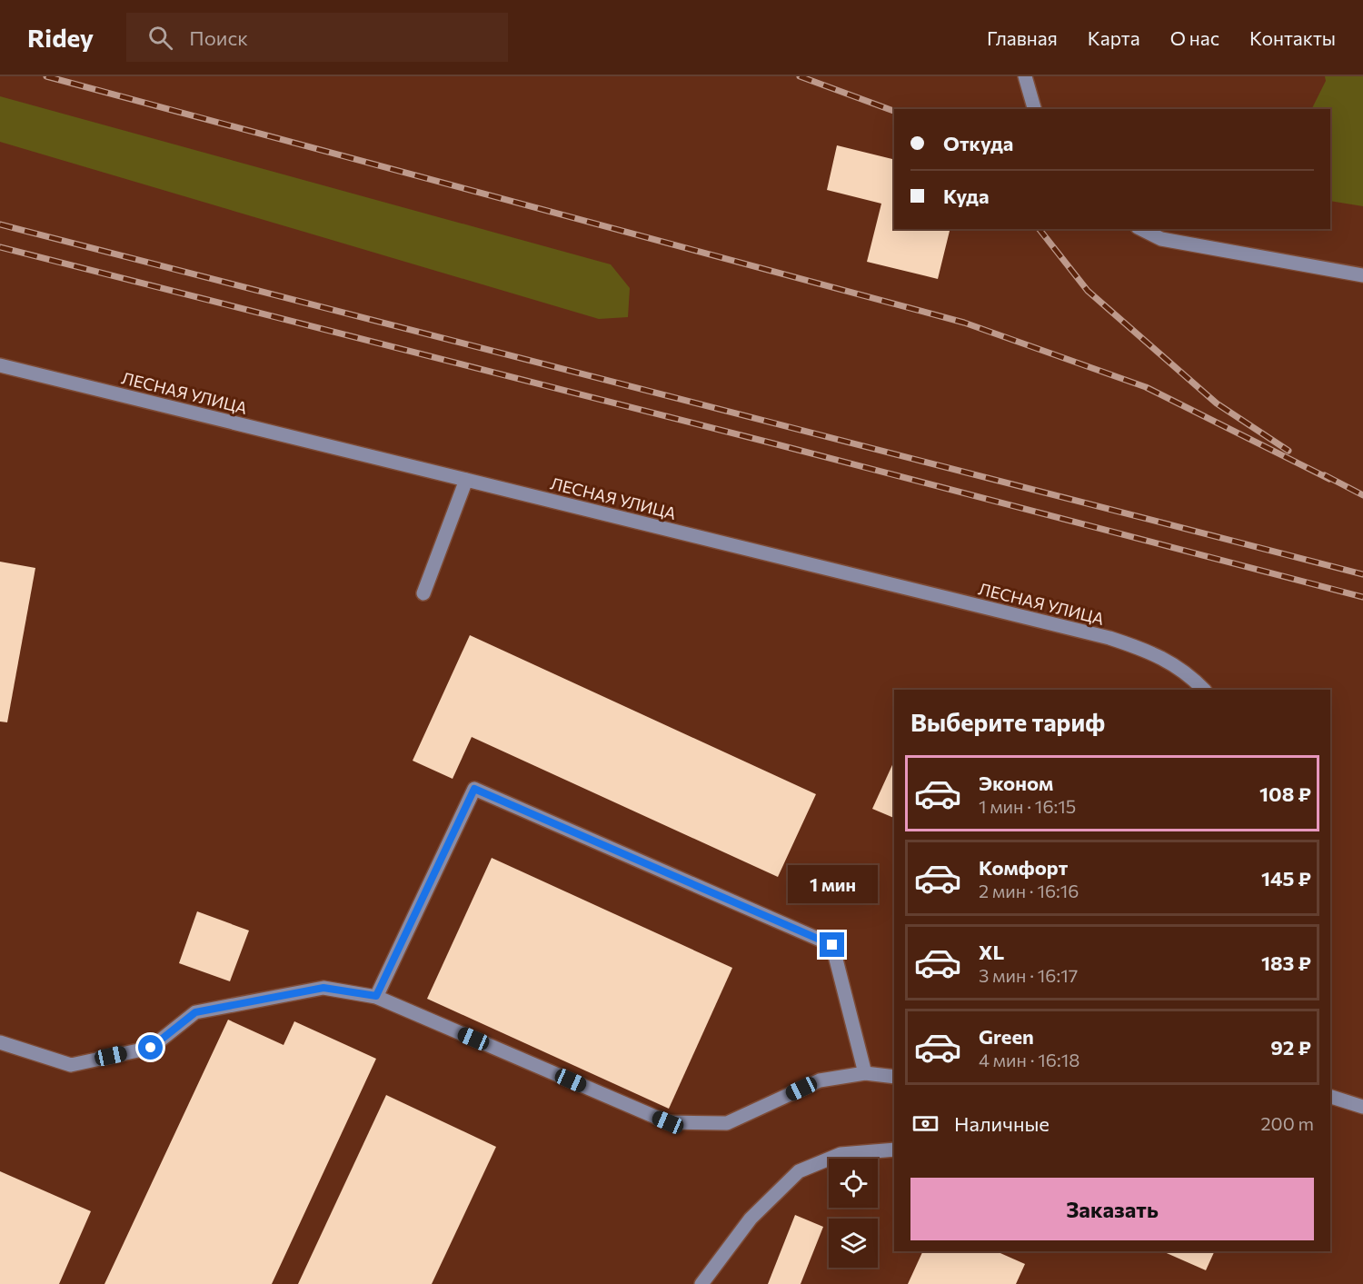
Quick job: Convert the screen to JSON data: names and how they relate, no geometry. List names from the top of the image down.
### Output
{
  "streets": {
    "street": ["ЛЕСНАЯ УЛИЦА"]
  },
  "page": {
    "header": "Ridey",
    "search": "Поиск",
    "nav": [
      "Главная",
      "Карта",
      "О нас",
      "Контакты"
    ],
    "banner": ["Откуда", "Куда"],
    "heading": "Выберите тариф",
    "list": [
      {
        "name": "Эконом",
        "note": "1 мин · 16:15",
        "value": "108 ₽"
      },
      {
        "name": "Комфорт",
        "note": "2 мин · 16:16",
        "value": "145 ₽"
      },
      {
        "name": "XL",
        "note": "3 мин · 16:17",
        "value": "183 ₽"
      },
      {
        "name": "Green",
        "note": "4 мин · 16:18",
        "value": "92 ₽"
      }
    ],
    "bubble": "1 мин",
    "pay": ["Наличные", "200 m"],
    "buttons": "Заказать"
  }
}
